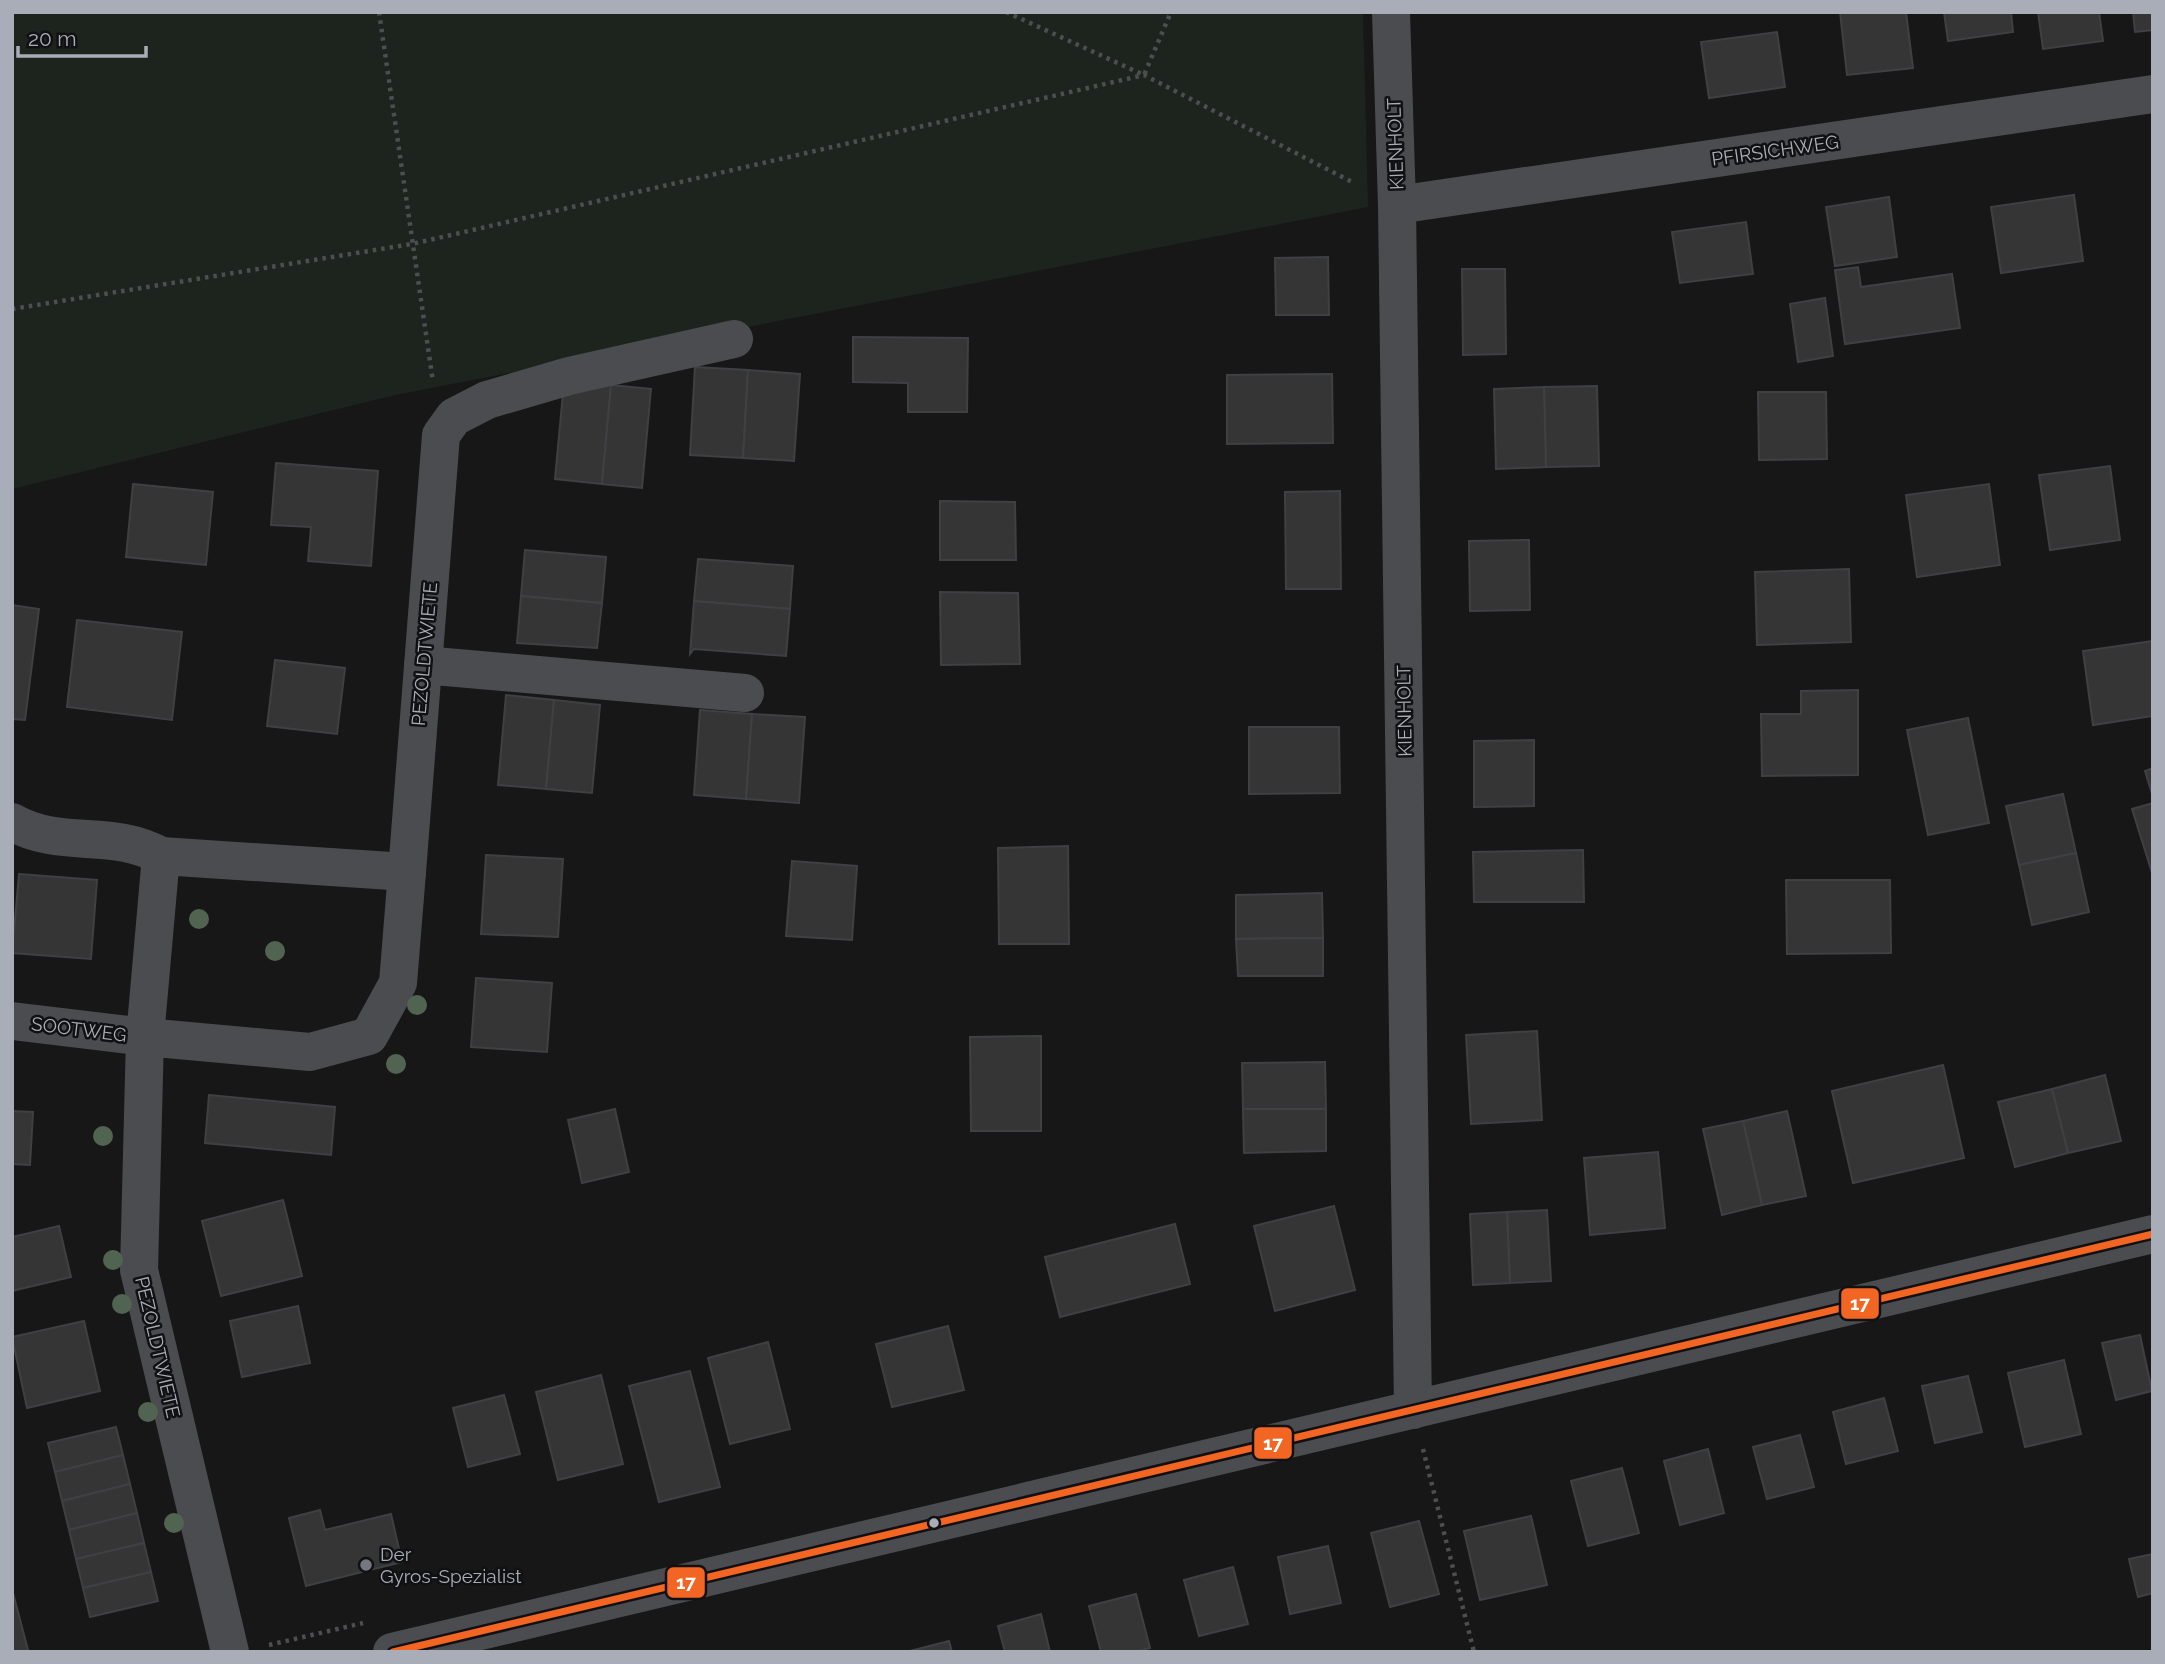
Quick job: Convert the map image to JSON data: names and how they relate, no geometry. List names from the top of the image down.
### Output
{
  "streets": {
    "street": [
      "KIENHOLT",
      "PFIRSICHWEG",
      "PEZOLDTWIETE",
      "SOOTWEG"
    ]
  },
  "crossings": [
    ["KIENHOLT", "PFIRSICHWEG"],
    ["PEZOLDTWIETE", "SOOTWEG"]
  ],
  "places": ["Der Gyros-Spezialist"],
  "lines": ["transit line 17"],
  "scale_bar": "20 m"
}
